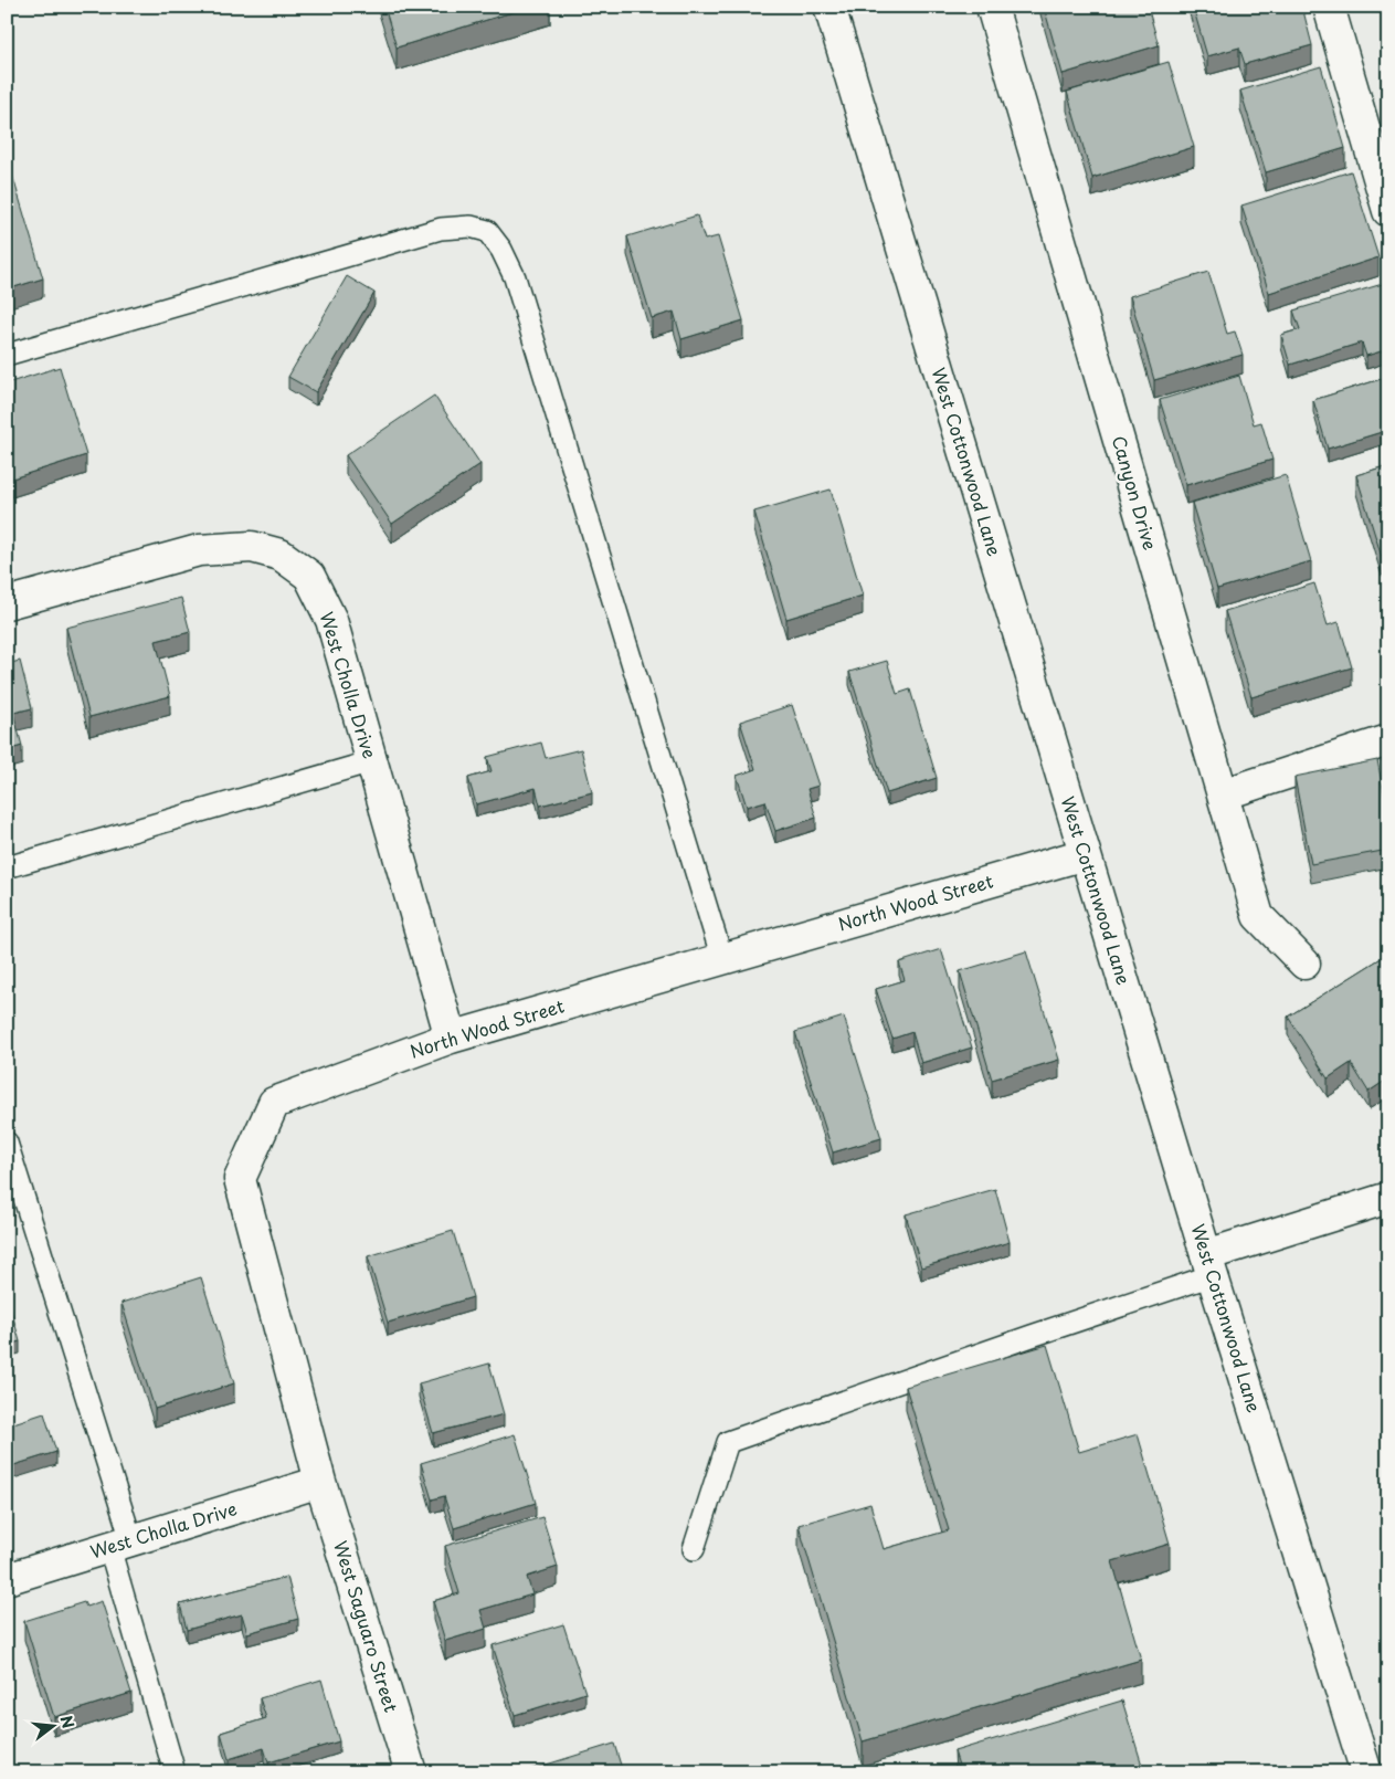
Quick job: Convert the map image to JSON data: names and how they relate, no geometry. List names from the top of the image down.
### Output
{
  "streets": {
    "street": [
      "West Cottonwood Lane",
      "Canyon Drive",
      "West Cholla Drive",
      "North Wood Street",
      "West Saguaro Street"
    ]
  },
  "crossings": [
    ["West Cottonwood Lane", "North Wood Street"],
    ["West Cholla Drive", "North Wood Street"],
    ["West Cholla Drive", "West Saguaro Street"],
    ["North Wood Street", "West Saguaro Street"]
  ],
  "north": "right"
}
